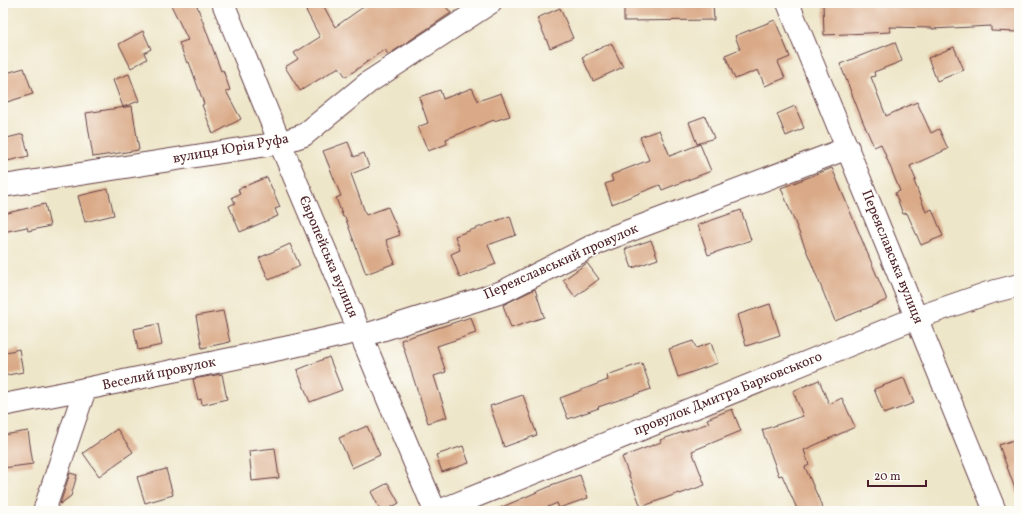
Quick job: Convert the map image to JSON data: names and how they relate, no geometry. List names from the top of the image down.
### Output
{
  "streets": {
    "street": [
      "вулиця Юрія Руфа",
      "Європейська вулиця",
      "Переяславська вулиця",
      "Переяславський провулок",
      "Веселий провулок",
      "провулок Дмитра Барковського"
    ]
  },
  "crossings": [
    ["вулиця Юрія Руфа", "Європейська вулиця"],
    ["Європейська вулиця", "Переяславський провулок"],
    ["Європейська вулиця", "Веселий провулок"],
    ["Переяславська вулиця", "Переяславський провулок"],
    ["Переяславська вулиця", "провулок Дмитра Барковського"],
    ["Переяславський провулок", "Веселий провулок"]
  ],
  "scale_bar": "20 m"
}
